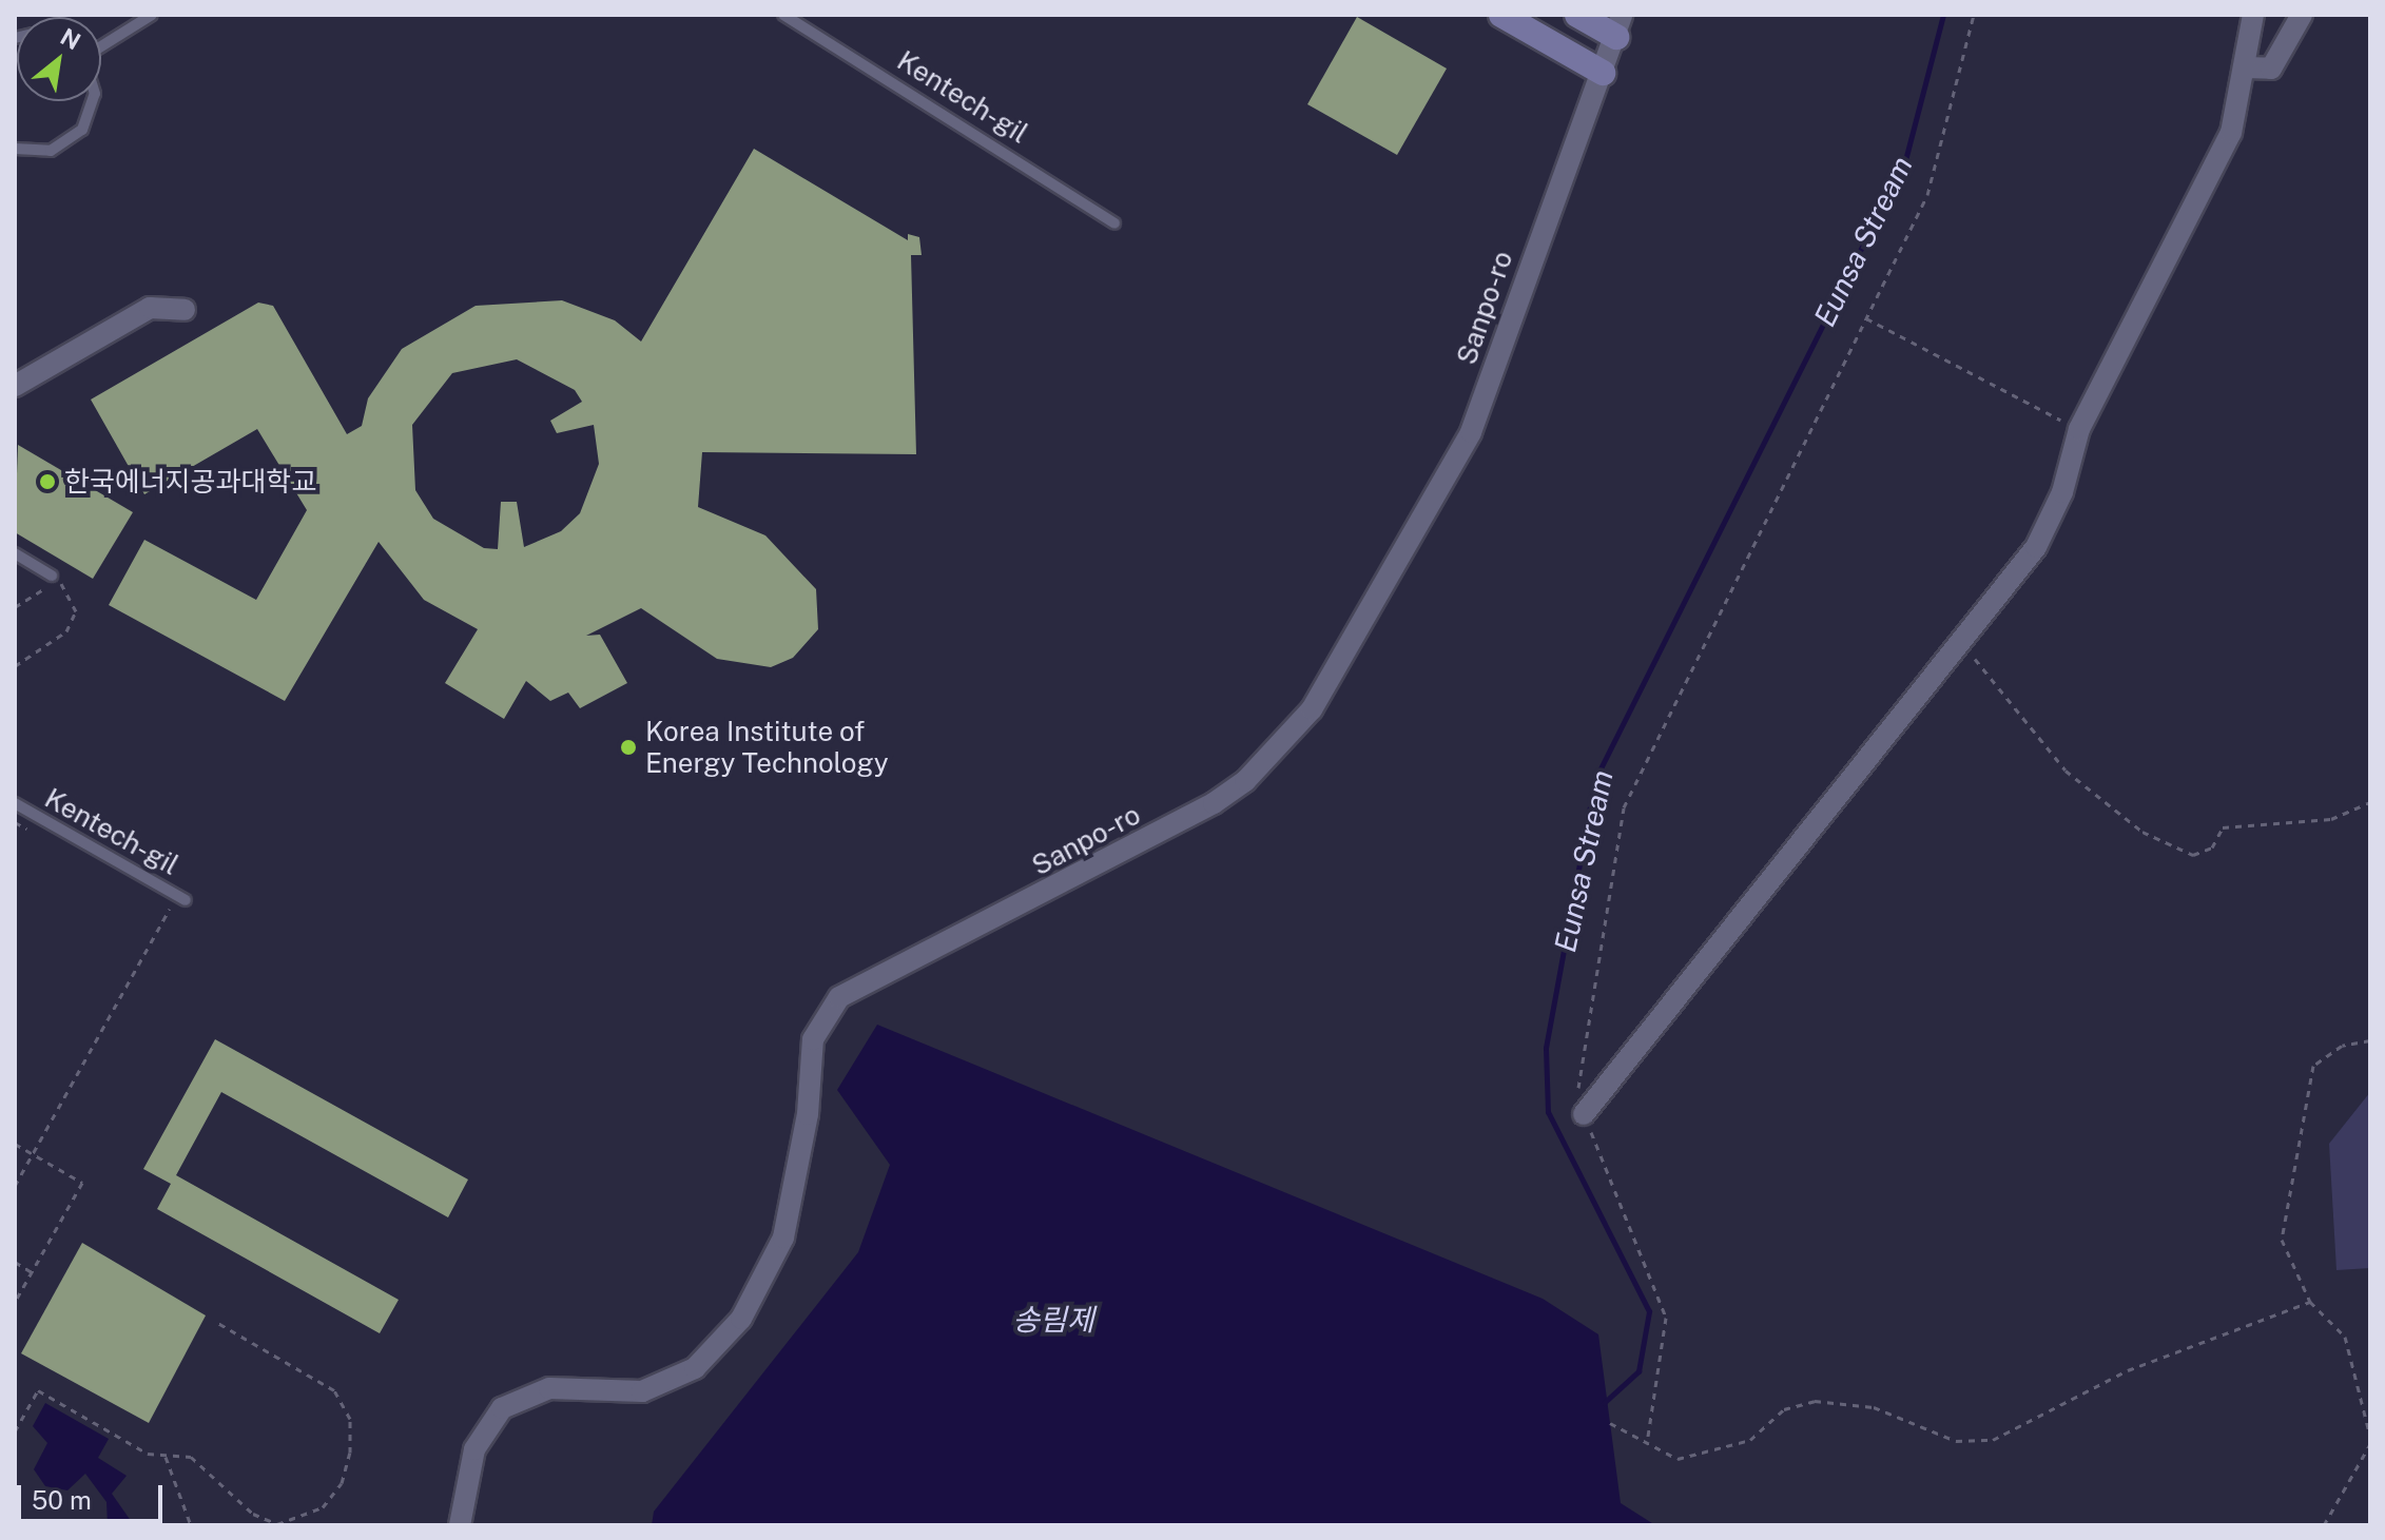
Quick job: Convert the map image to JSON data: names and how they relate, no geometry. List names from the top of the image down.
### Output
{
  "streets": {
    "street": ["Sanpo-ro"],
    "lane": ["Kentech-gil"]
  },
  "water": ["Eunsa Stream", "송림제"],
  "places": ["한국에너지공과대학교", "Korea Institute of Energy Technology"],
  "scale_bar": "50 m",
  "north": "top right"
}
